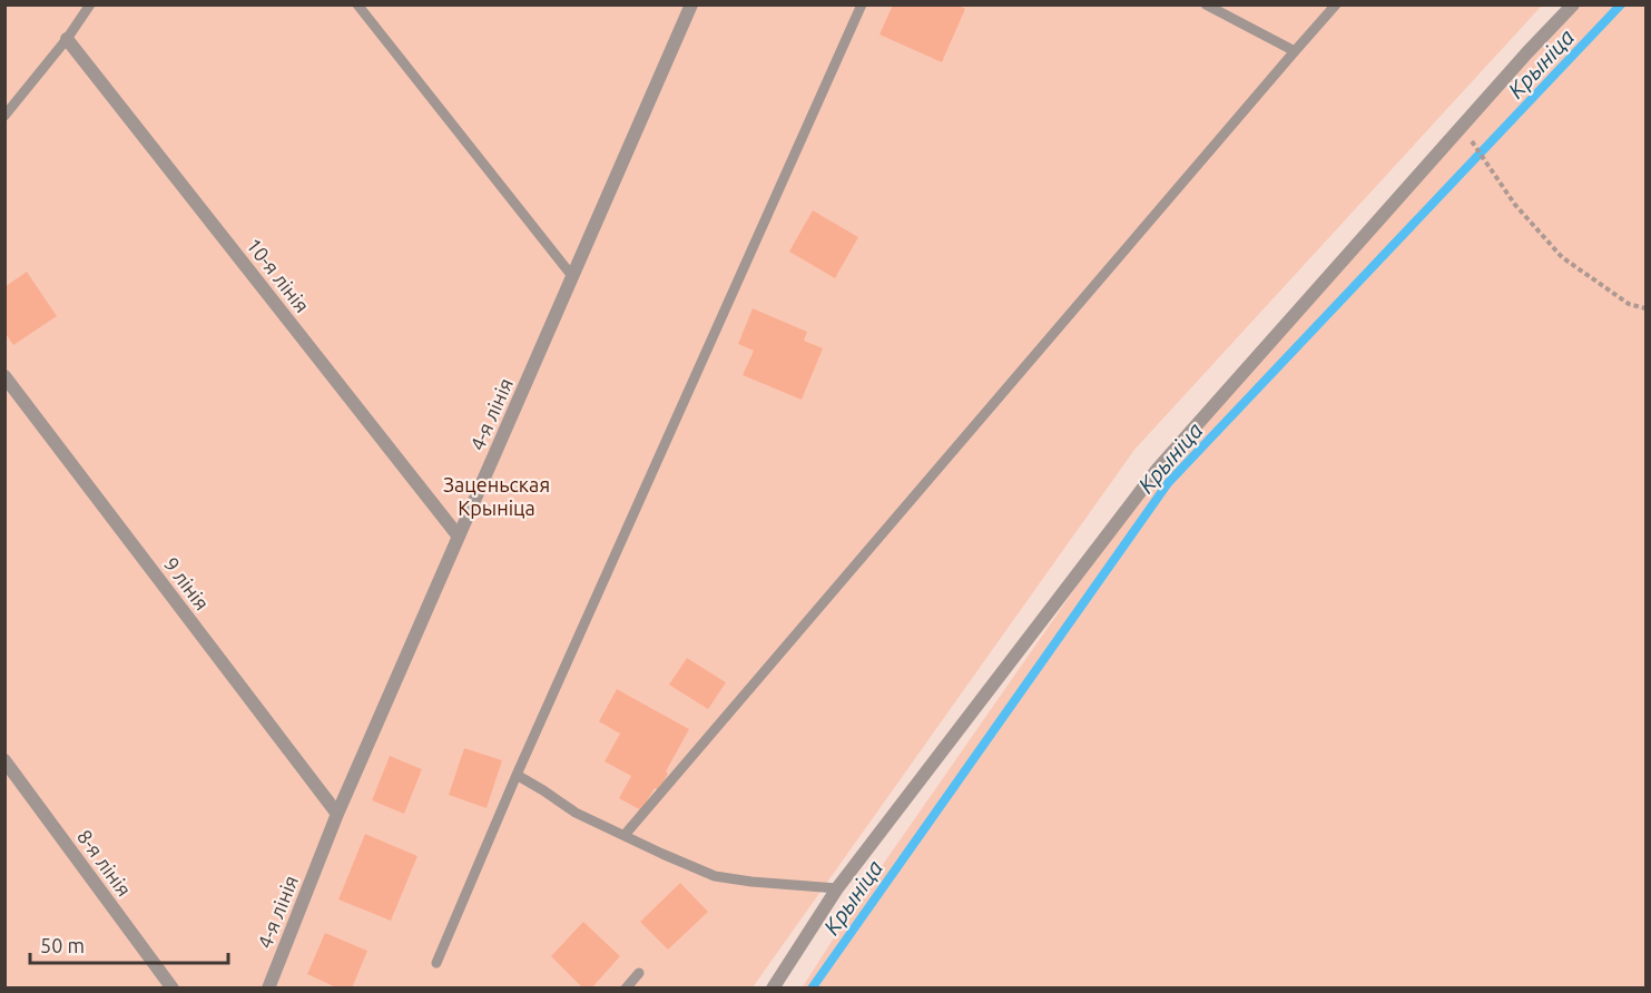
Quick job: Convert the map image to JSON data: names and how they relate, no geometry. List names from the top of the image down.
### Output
{
  "streets": {
    "street": [
      "10-я лінія",
      "4-я лінія",
      "9 лінія",
      "8-я лінія"
    ]
  },
  "crossings": [
    ["10-я лінія", "4-я лінія"],
    ["4-я лінія", "9 лінія"]
  ],
  "water": ["Крыніца"],
  "parks": ["Заценьская Крыніца"],
  "scale_bar": "50 m"
}
